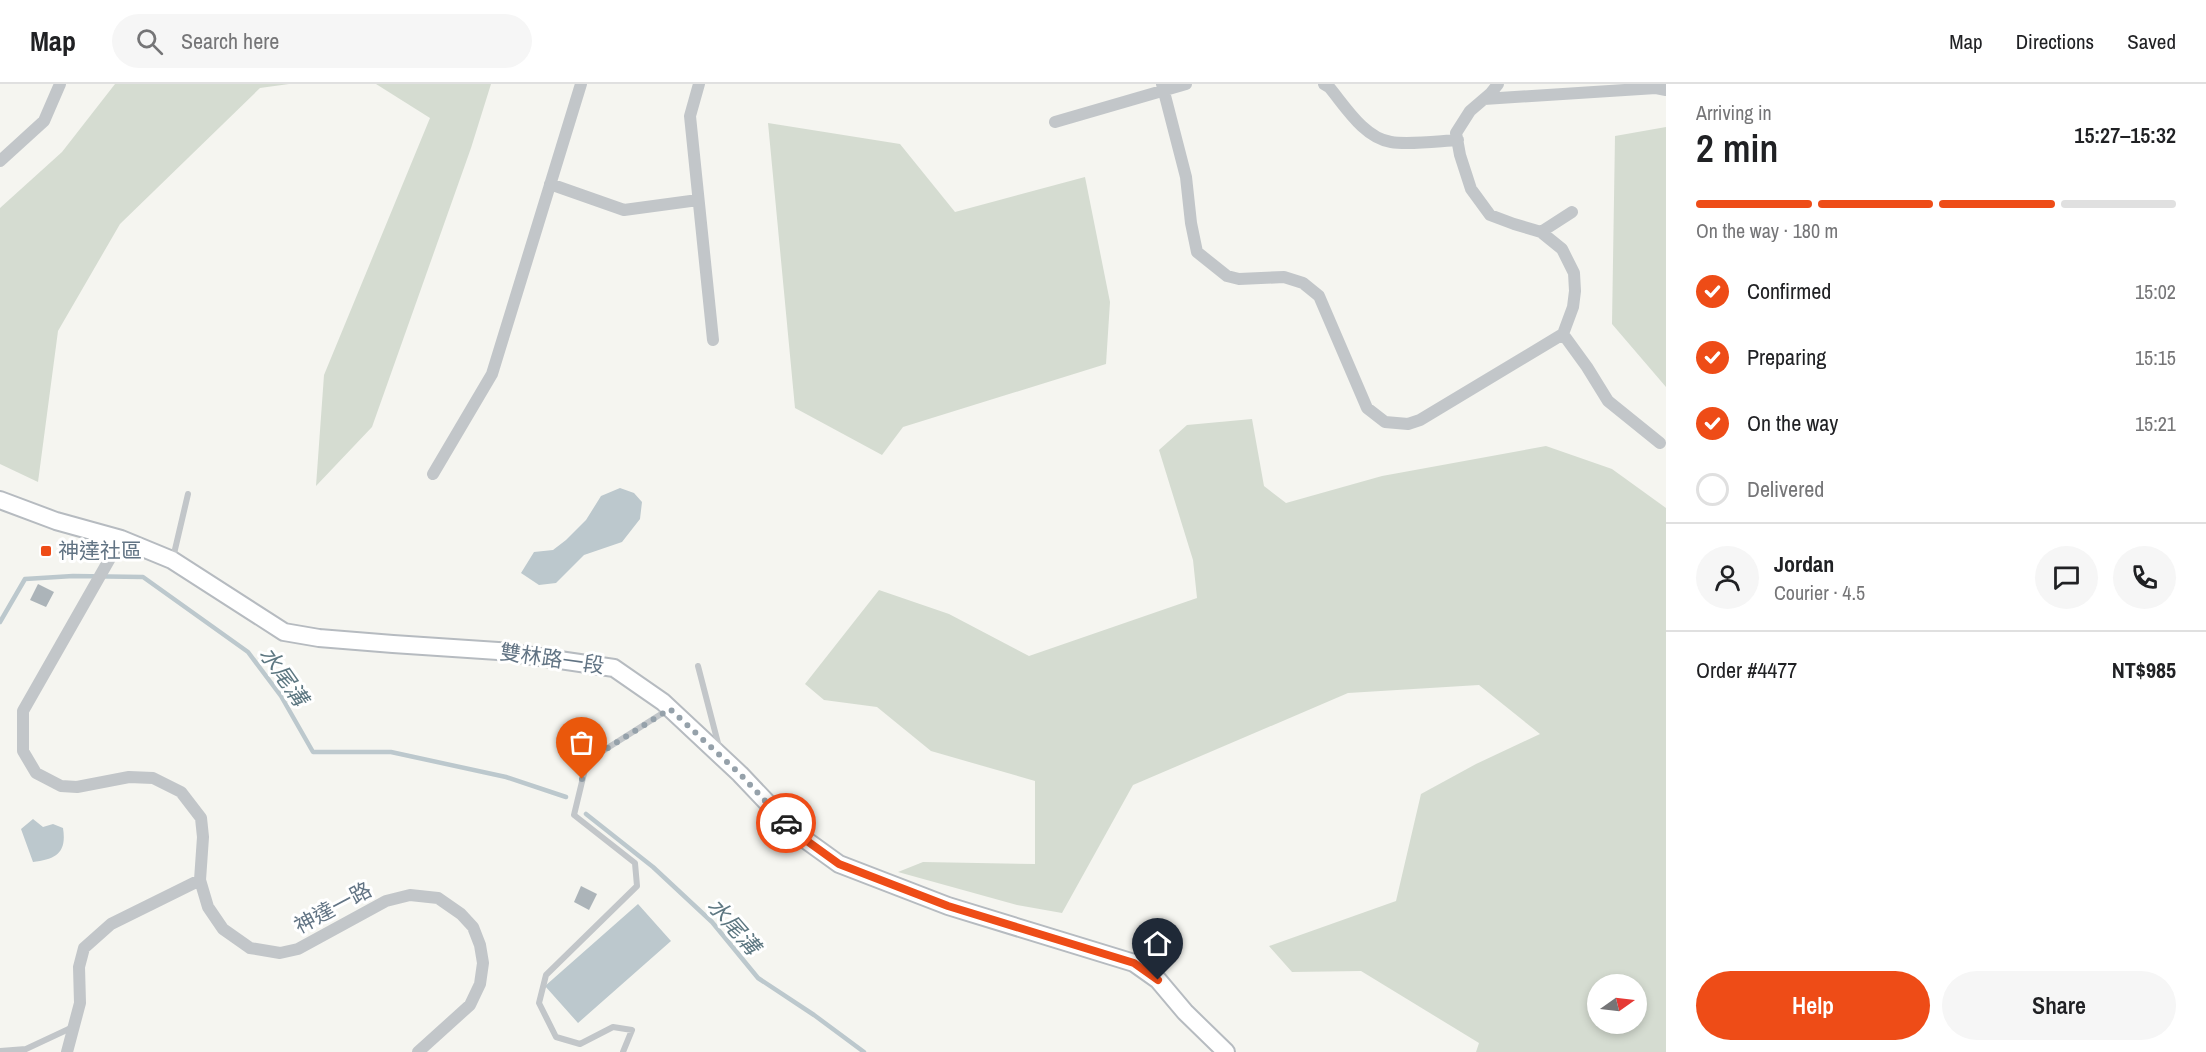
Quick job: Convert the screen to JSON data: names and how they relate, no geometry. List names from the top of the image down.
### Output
{
  "streets": {
    "street": ["雙林路一段", "神達一路"]
  },
  "crossings": [
    ["雙林路一段", "神達一路"]
  ],
  "water": ["水尾溝"],
  "places": {
    "transit": ["神達社區"]
  },
  "north": "right",
  "page": {
    "header": "Map",
    "search": "Search here",
    "nav": ["Map", "Directions", "Saved"],
    "heading": ["2 min", "Arriving in", "15:27–15:32"],
    "panel": [
      "Jordan",
      "Courier · 4.5",
      "Order #4477",
      "NT$985"
    ],
    "bar": "On the way · 180 m",
    "list": [
      ["Confirmed", "15:02"],
      ["Preparing", "15:15"],
      ["On the way", "15:21"],
      "Delivered"
    ],
    "buttons": ["Help", "Share"]
  }
}
